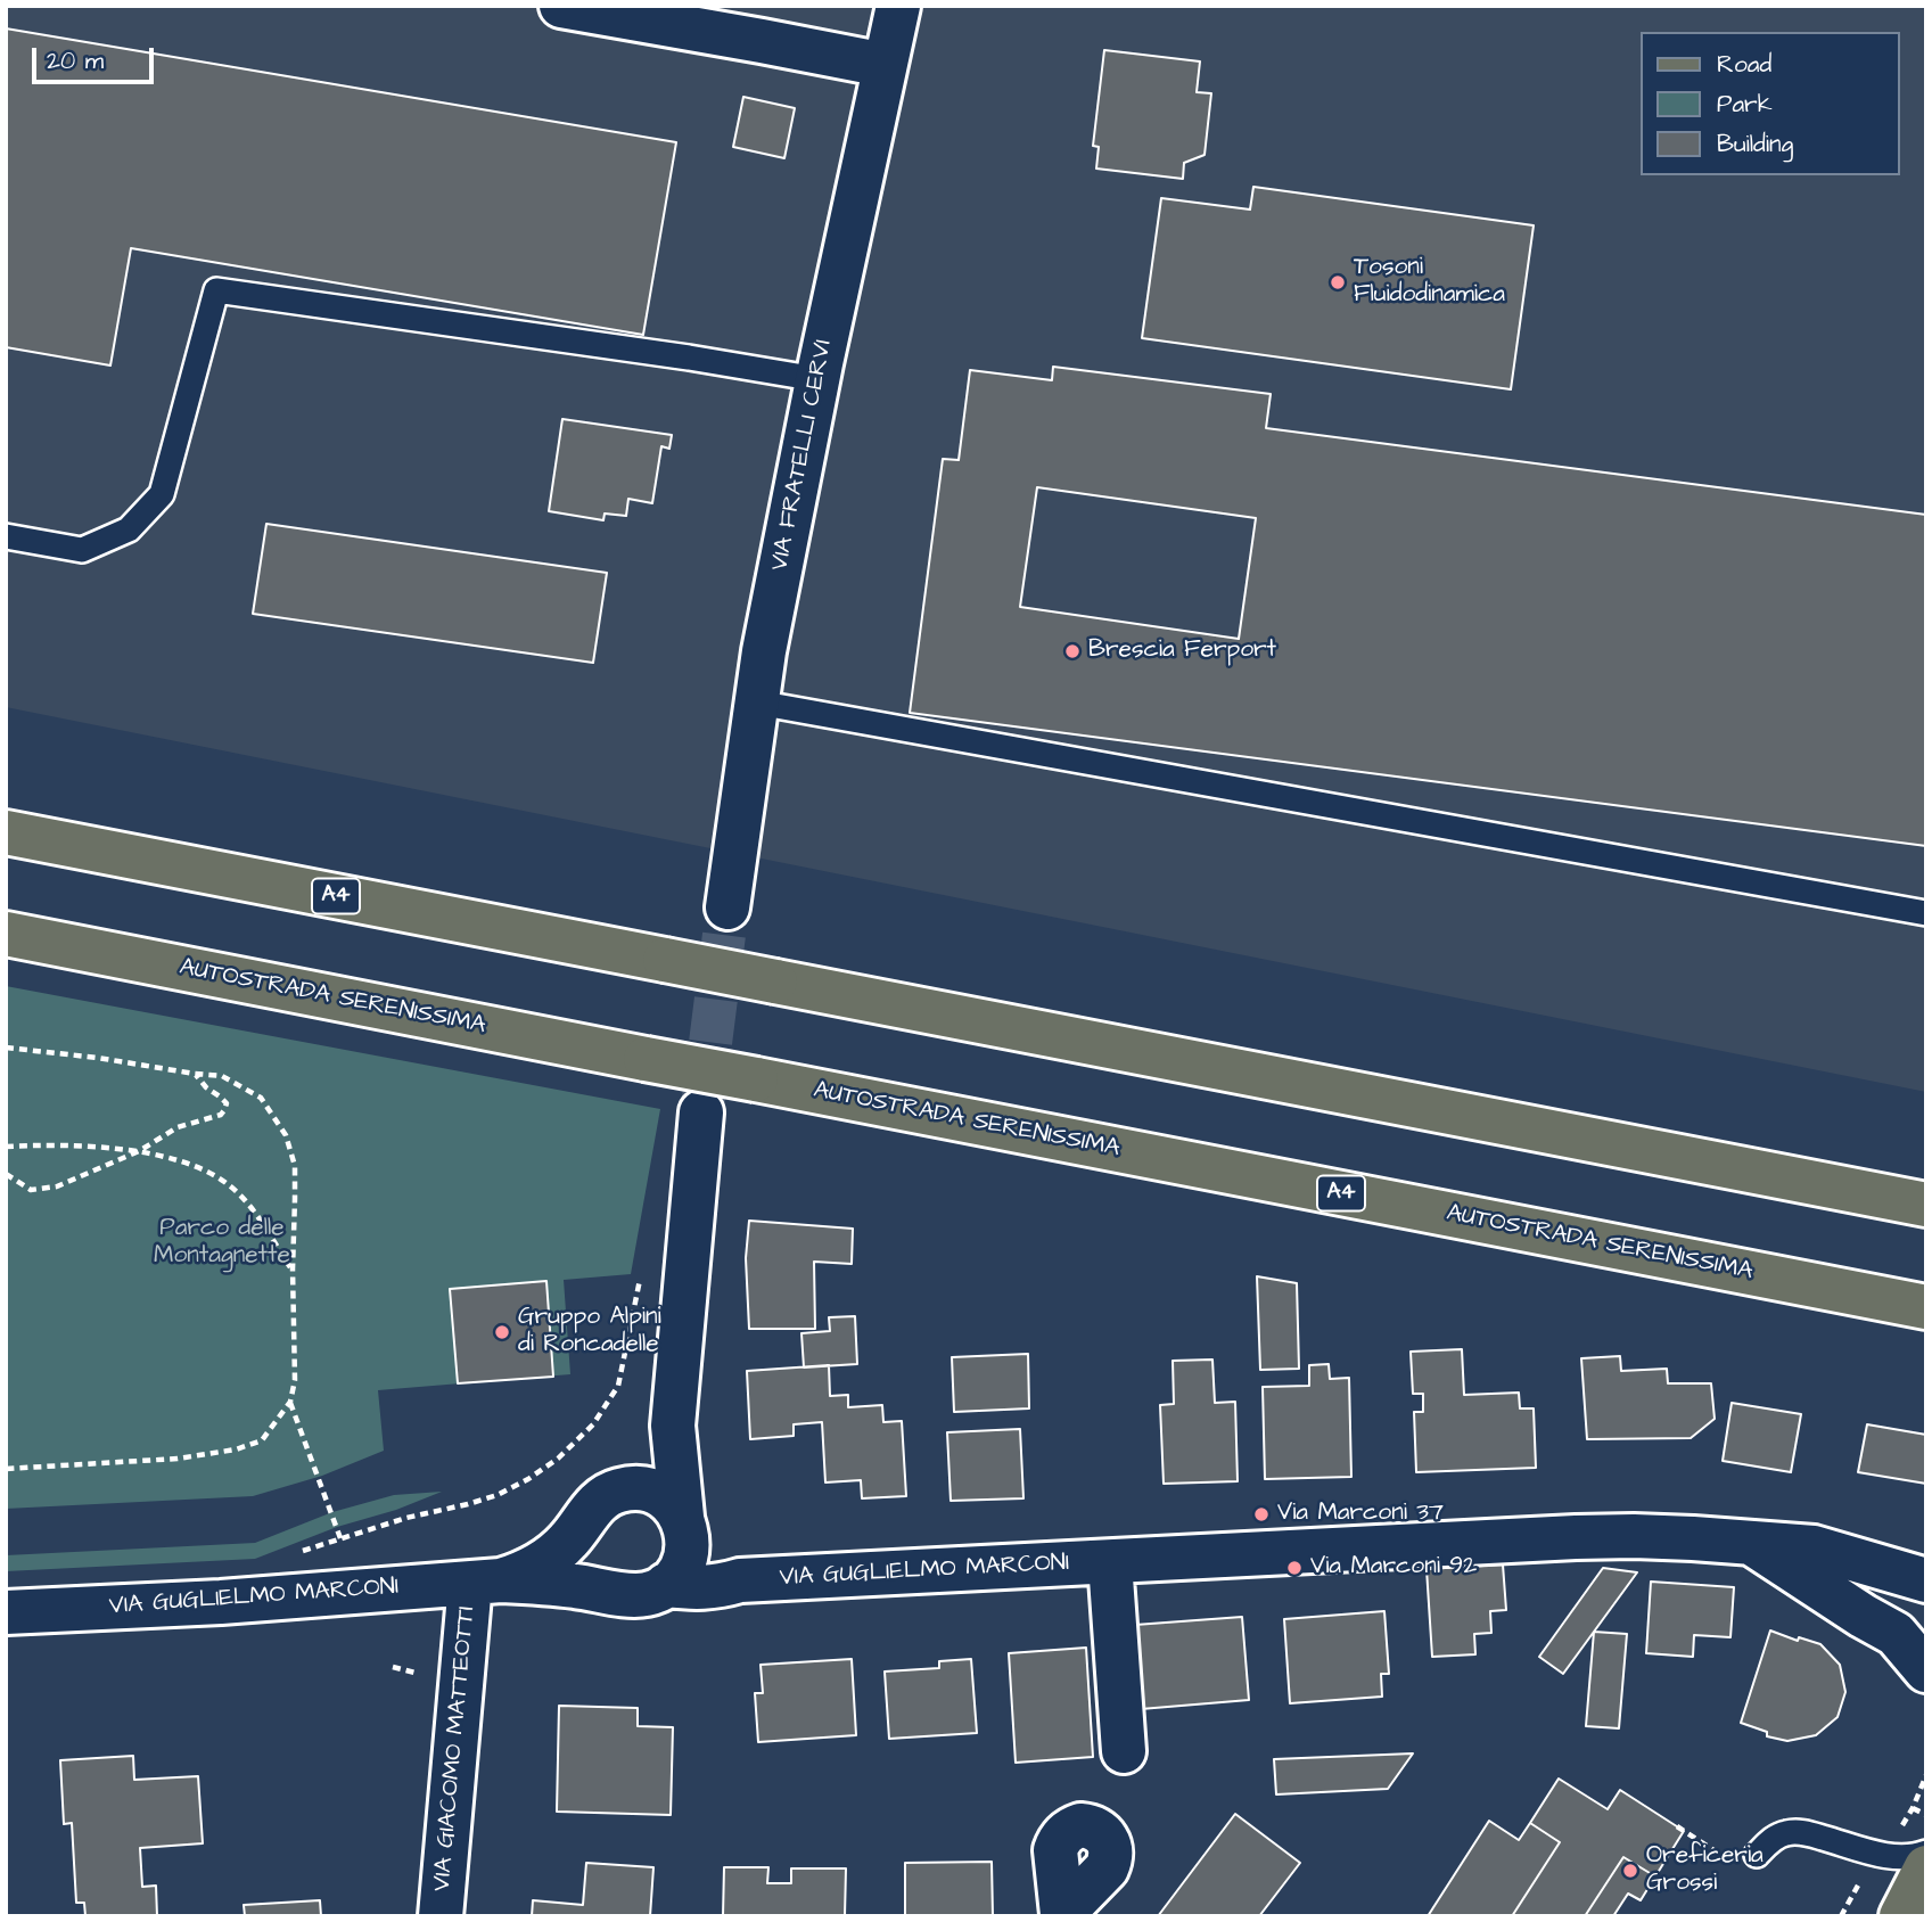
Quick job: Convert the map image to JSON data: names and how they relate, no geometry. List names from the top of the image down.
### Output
{
  "streets": {
    "main road": ["A4", "AUTOSTRADA SERENISSIMA"],
    "street": ["VIA FRATELLI CERVI", "VIA GUGLIELMO MARCONI", "VIA GIACOMO MATTEOTTI"]
  },
  "crossings": [
    ["VIA GUGLIELMO MARCONI", "VIA GIACOMO MATTEOTTI"]
  ],
  "parks": ["Parco delle Montagnette"],
  "places": [
    "Tosoni Fluidodinamica",
    "Brescia Ferport",
    "Gruppo Alpini di Roncadelle",
    "Via Marconi 37",
    "Via Marconi 92",
    "Oreficeria Grossi"
  ],
  "legend": ["Road", "Park", "Building"],
  "scale_bar": "20 m"
}
